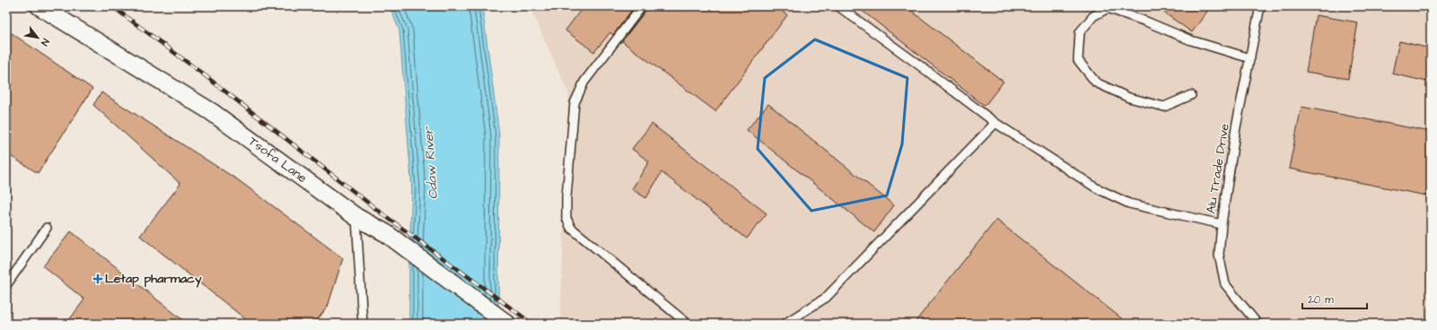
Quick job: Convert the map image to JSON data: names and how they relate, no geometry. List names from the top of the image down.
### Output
{
  "streets": {
    "street": ["Tsofa Lane"],
    "lane": ["Alu Trade Drive"]
  },
  "water": ["Odaw River"],
  "places": {
    "health": ["Letap pharmacy"]
  },
  "scale_bar": "20 m",
  "north": "bottom right"
}
